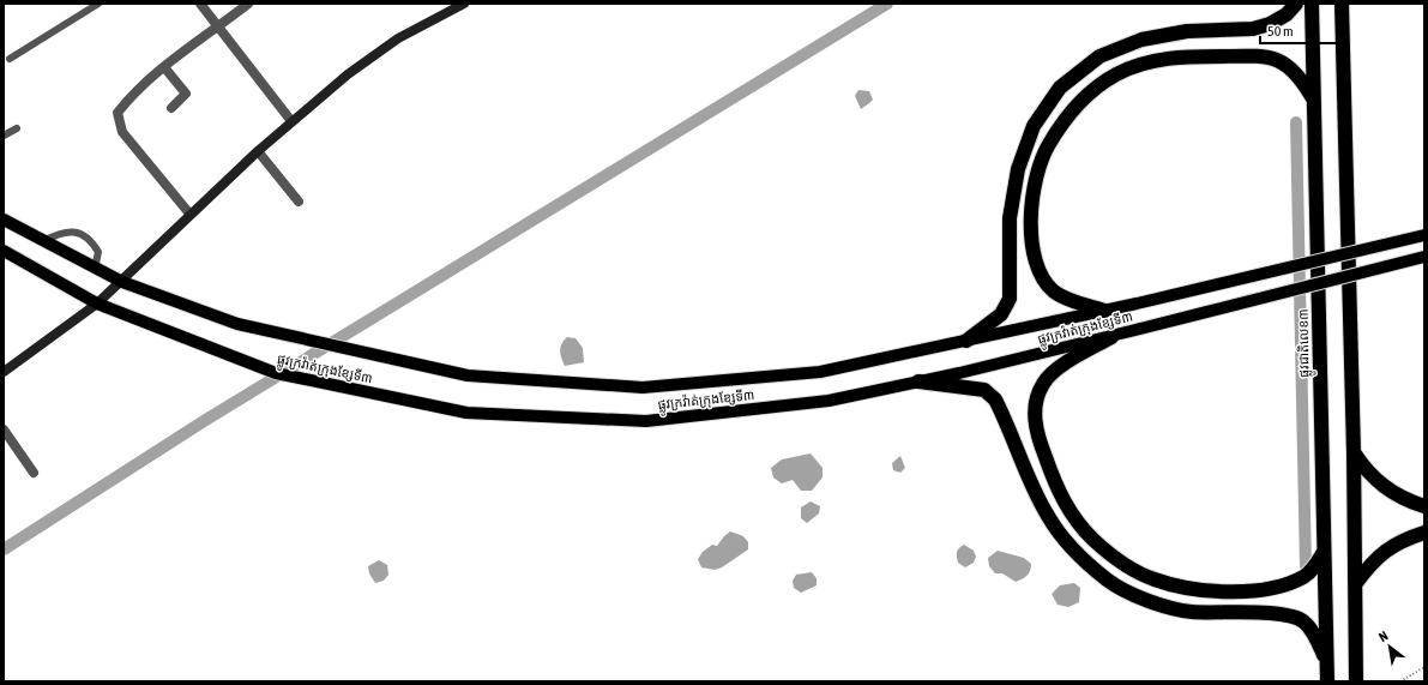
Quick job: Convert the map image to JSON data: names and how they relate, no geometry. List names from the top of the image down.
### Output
{
  "streets": {
    "highway": ["ផ្លូវជាតិលេខ៣"],
    "main road": ["ផ្លូវក្រវ៉ាត់ក្រុងខ្សែទី៣"]
  },
  "scale_bar": "50 m",
  "north": "top left"
}
